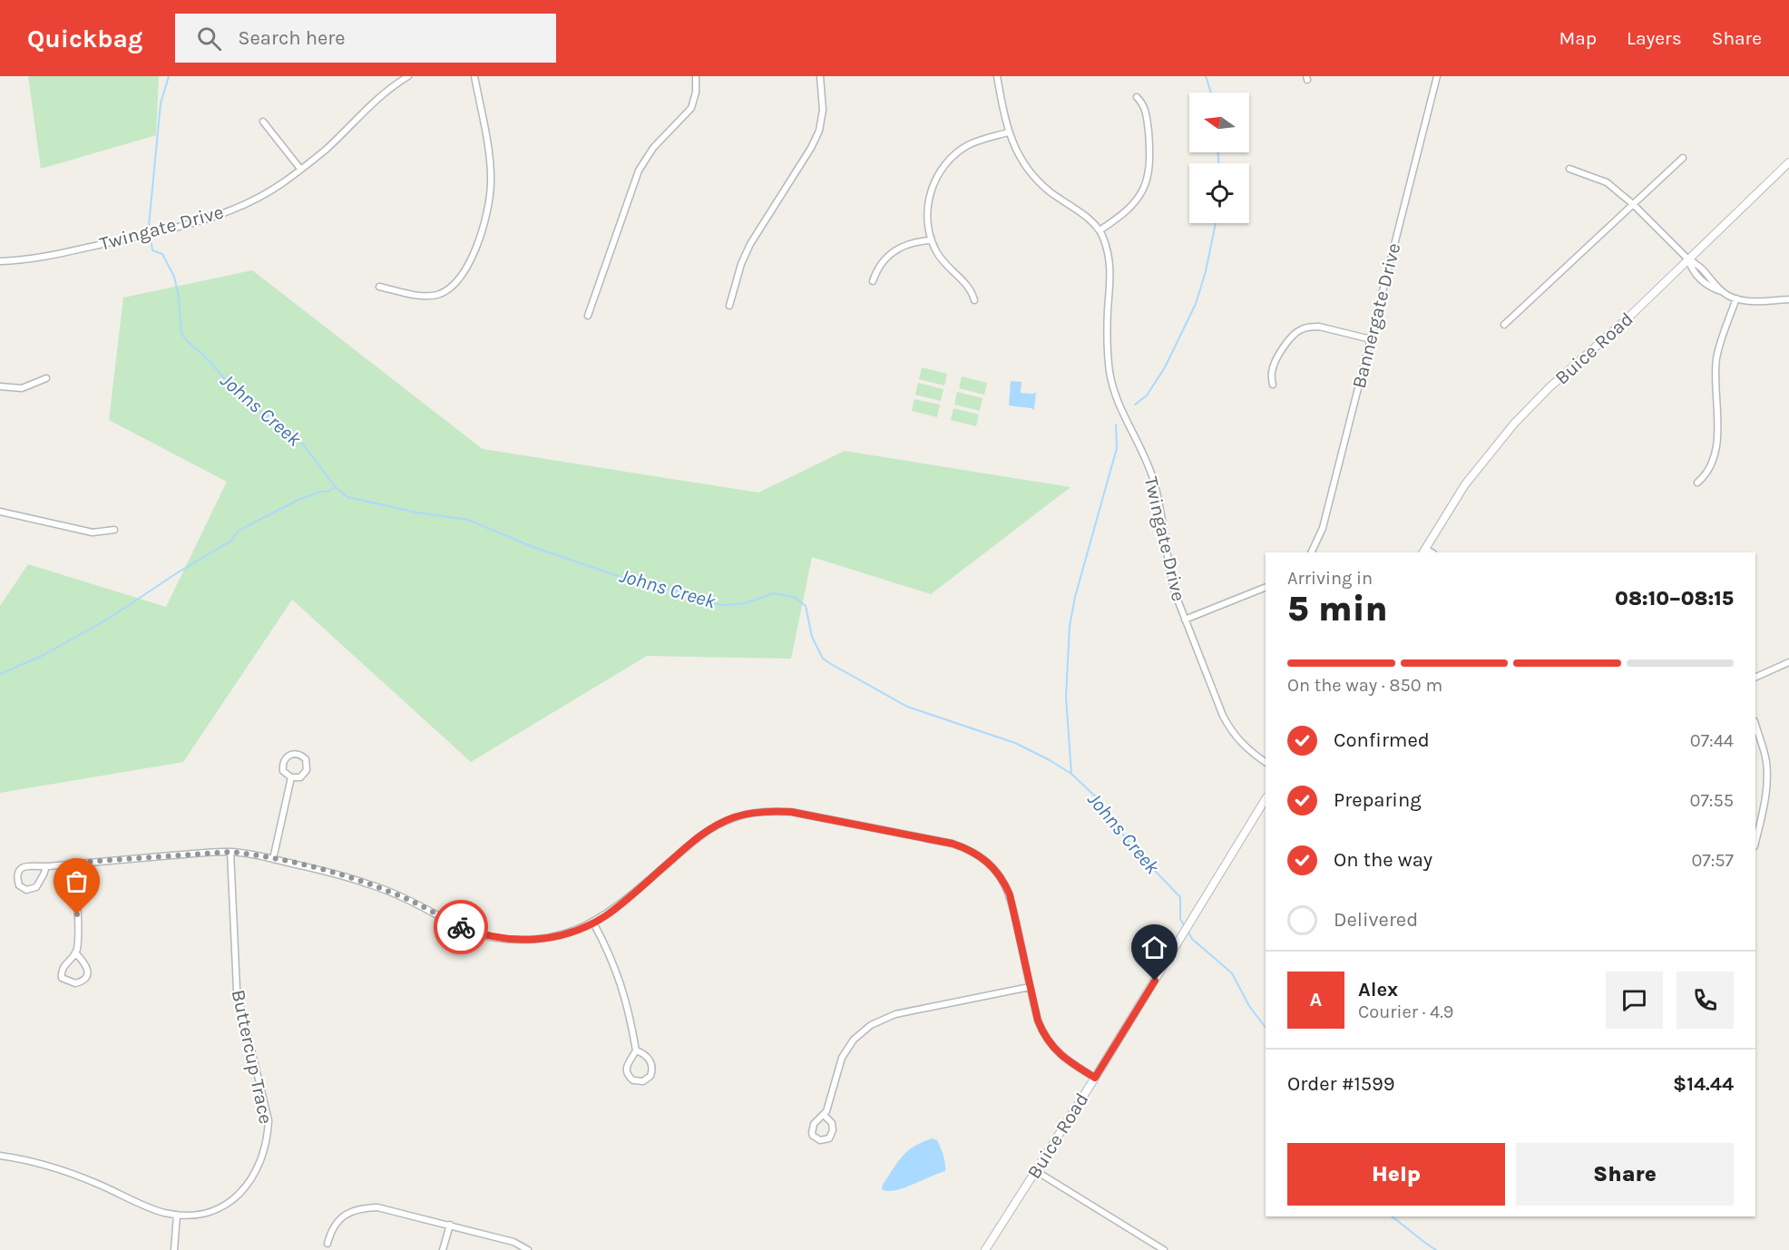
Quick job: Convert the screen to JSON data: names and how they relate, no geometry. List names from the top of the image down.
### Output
{
  "streets": {
    "street": [
      "Twingate Drive",
      "Bannergate Drive",
      "Buice Road",
      "Buttercup Trace"
    ]
  },
  "water": ["Johns Creek"],
  "north": "left",
  "page": {
    "header": "Quickbag",
    "search": "Search here",
    "nav": ["Map", "Layers", "Share"],
    "heading": ["5 min", "Arriving in", "08:10–08:15"],
    "panel": [
      "Alex",
      "Courier · 4.9",
      "Order #1599",
      "$14.44"
    ],
    "bar": "On the way · 850 m",
    "list": [
      ["Confirmed", "07:44"],
      ["Preparing", "07:55"],
      ["On the way", "07:57"],
      "Delivered"
    ],
    "round": "A",
    "buttons": ["Help", "Share"]
  }
}
